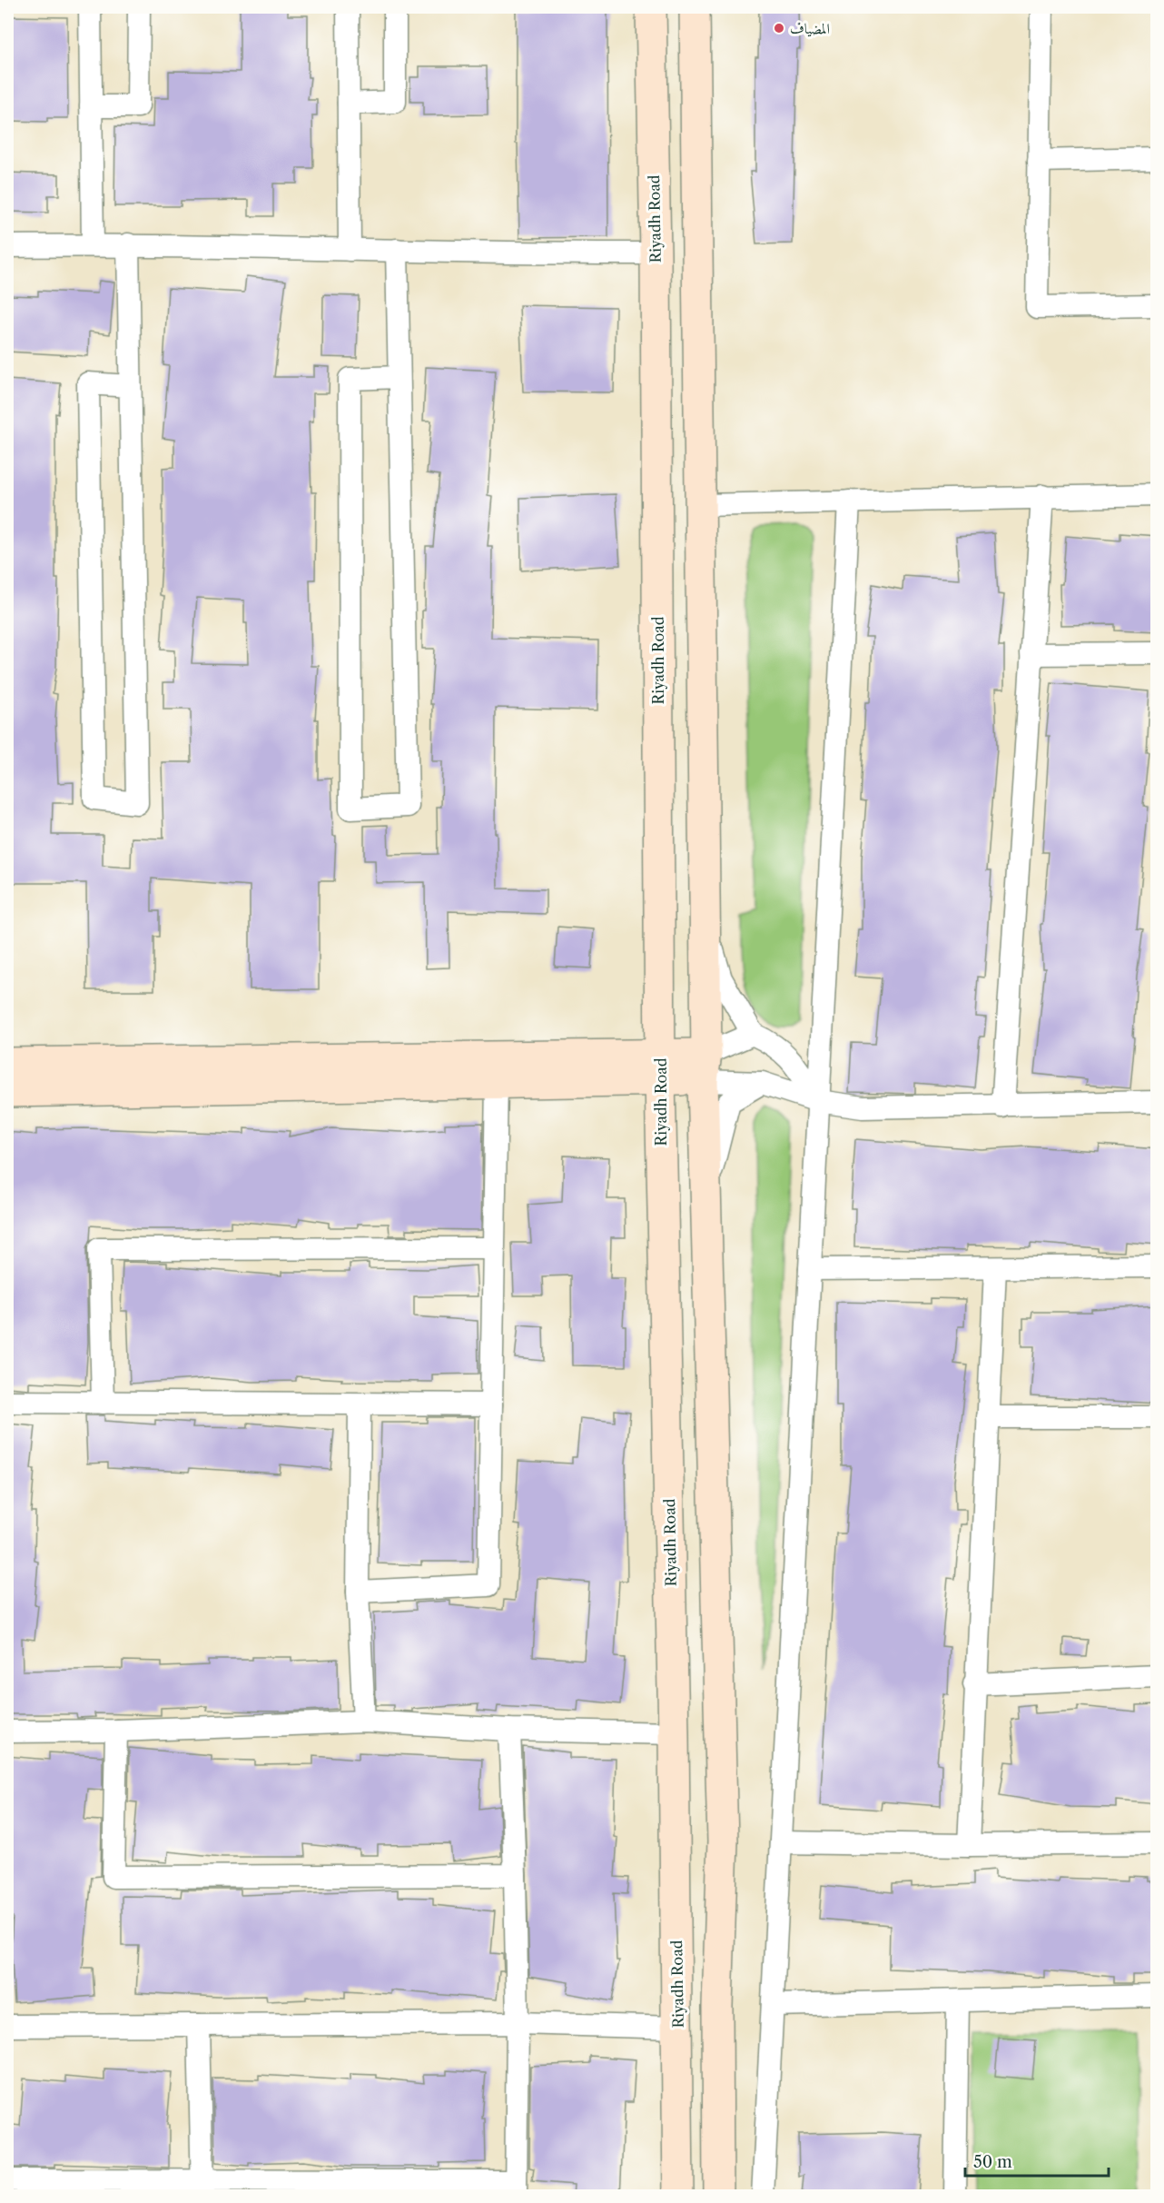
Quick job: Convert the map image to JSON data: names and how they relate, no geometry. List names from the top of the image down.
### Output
{
  "streets": {
    "street": ["Riyadh Road"]
  },
  "places": ["المضياف"],
  "scale_bar": "50 m"
}
